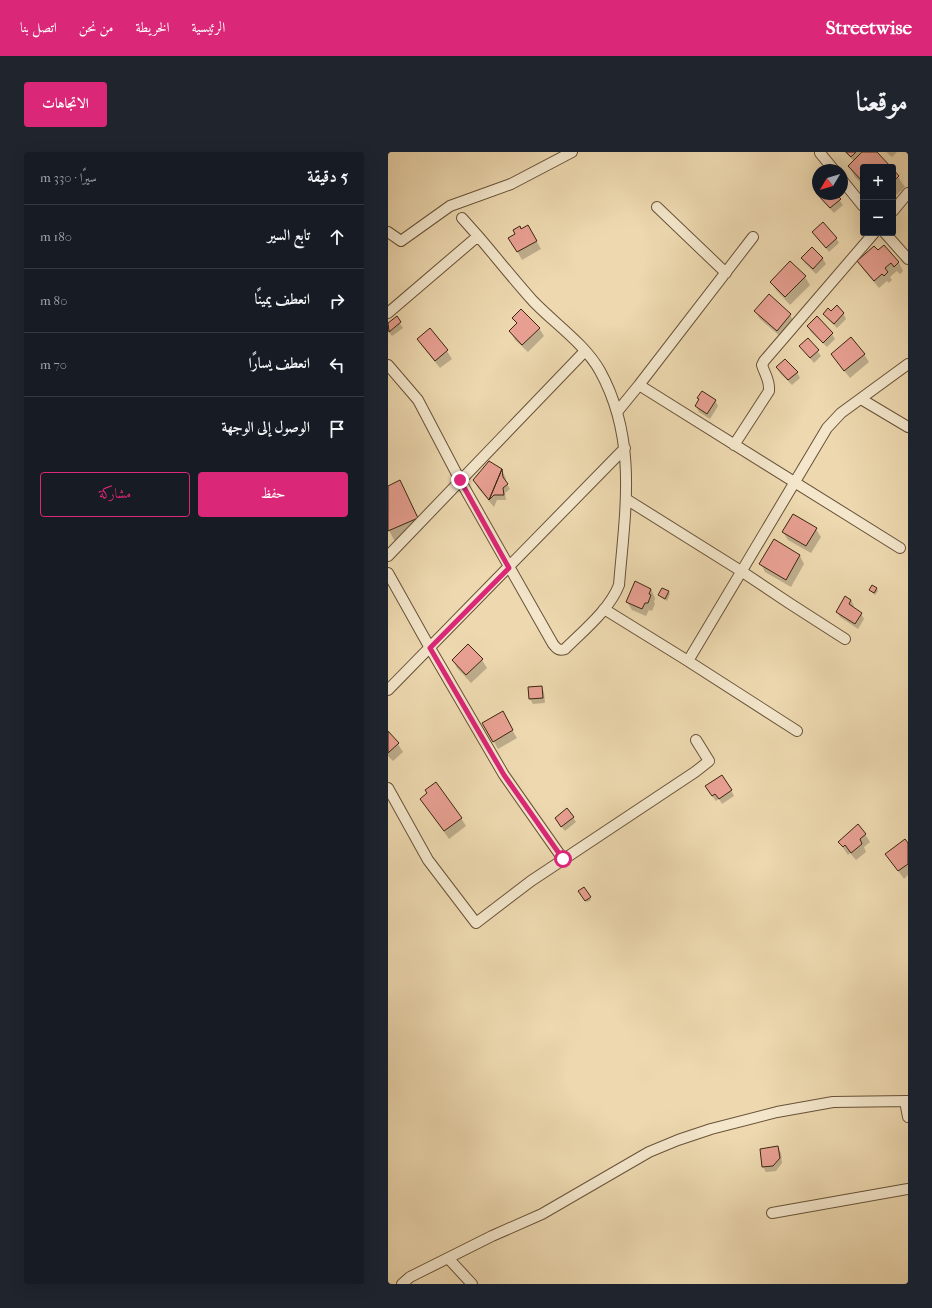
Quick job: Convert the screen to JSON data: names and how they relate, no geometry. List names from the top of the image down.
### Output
{
  "north": "bottom left",
  "page": {
    "header": "Streetwise",
    "nav": [
      "الرئيسية",
      "الخريطة",
      "من نحن",
      "اتصل بنا"
    ],
    "title": "موقعنا",
    "buttons": [
      "الاتجاهات",
      ["حفظ", "مشاركة"]
    ],
    "heading": ["5 دقيقة", "سيرًا · 330 m"],
    "map_buttons": ["+", "−"],
    "list": [
      ["تابع السير", "180 m"],
      ["انعطف يمينًا", "80 m"],
      ["انعطف يسارًا", "70 m"],
      "الوصول إلى الوجهة"
    ]
  }
}
